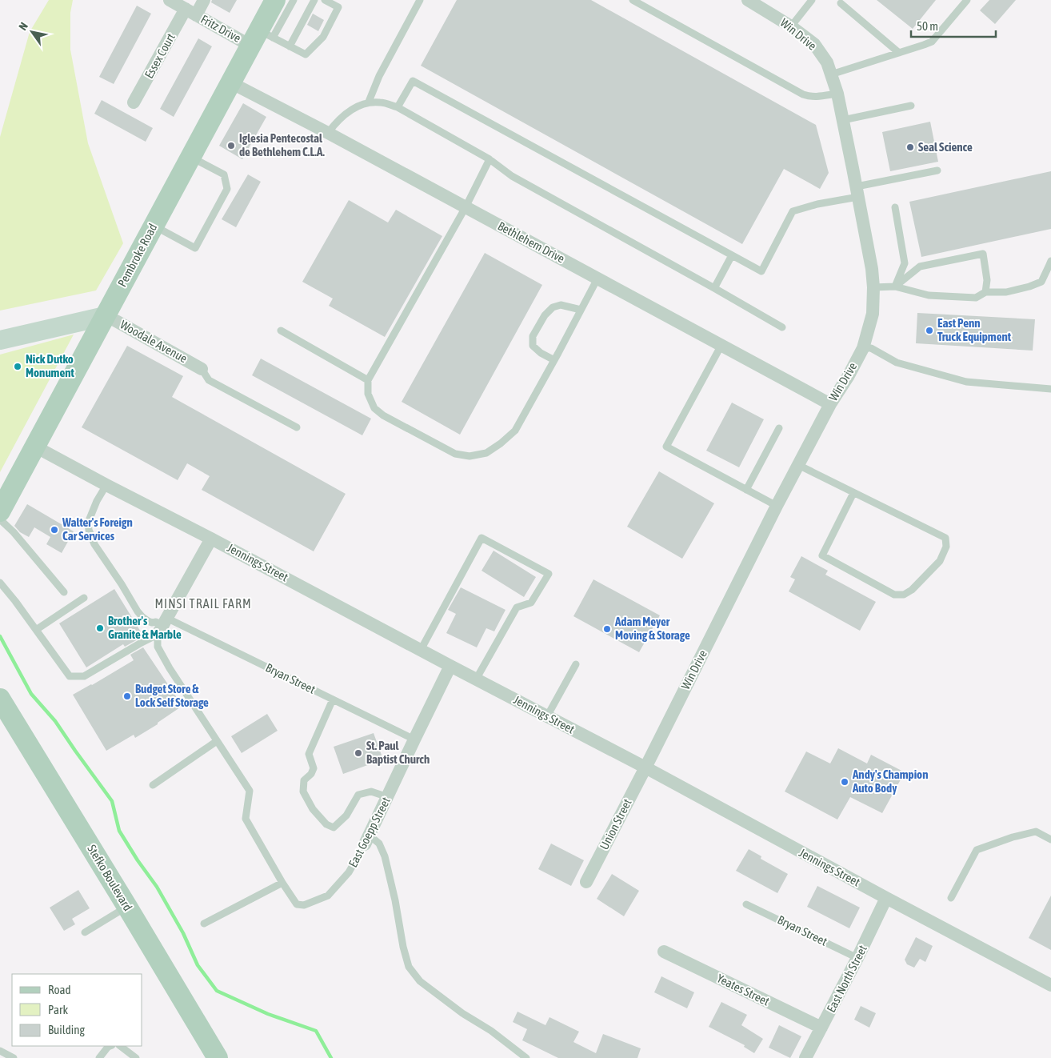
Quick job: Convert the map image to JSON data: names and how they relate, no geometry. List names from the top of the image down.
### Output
{
  "streets": {
    "main road": ["Pembroke Road", "Stefko Boulevard"],
    "street": [
      "Fritz Drive",
      "Win Drive",
      "Essex Court",
      "Bethlehem Drive",
      "Woodale Avenue",
      "Jennings Street",
      "Union Street",
      "East Goepp Street",
      "East North Street",
      "Yeates Street"
    ],
    "lane": ["Bryan Street"]
  },
  "crossings": [
    ["Fritz Drive", "Essex Court"],
    ["Fritz Drive", "Pembroke Road"],
    ["Win Drive", "Bethlehem Drive"],
    ["Win Drive", "Jennings Street"],
    ["Win Drive", "Union Street"],
    ["Bethlehem Drive", "Pembroke Road"],
    ["Pembroke Road", "Woodale Avenue"],
    ["Pembroke Road", "Jennings Street"],
    ["Jennings Street", "Bryan Street"],
    ["Jennings Street", "Union Street"],
    ["Jennings Street", "East Goepp Street"],
    ["Jennings Street", "East North Street"],
    ["Bryan Street", "East Goepp Street"],
    ["Bryan Street", "East North Street"],
    ["East North Street", "Yeates Street"]
  ],
  "districts": ["MINSI TRAIL FARM"],
  "places": [
    "Iglesia Pentecostal de Bethlehem C.L.A.",
    "Seal Science",
    "East Penn Truck Equipment",
    "Nick Dutko Monument",
    "Walter's Foreign Car Services",
    "Brother's Granite & Marble",
    "Adam Meyer Moving & Storage",
    "Budget Store & Lock Self Storage",
    "St. Paul Baptist Church",
    "Andy's Champion Auto Body"
  ],
  "legend": ["Road", "Park", "Building"],
  "scale_bar": "50 m",
  "north": "top left"
}
